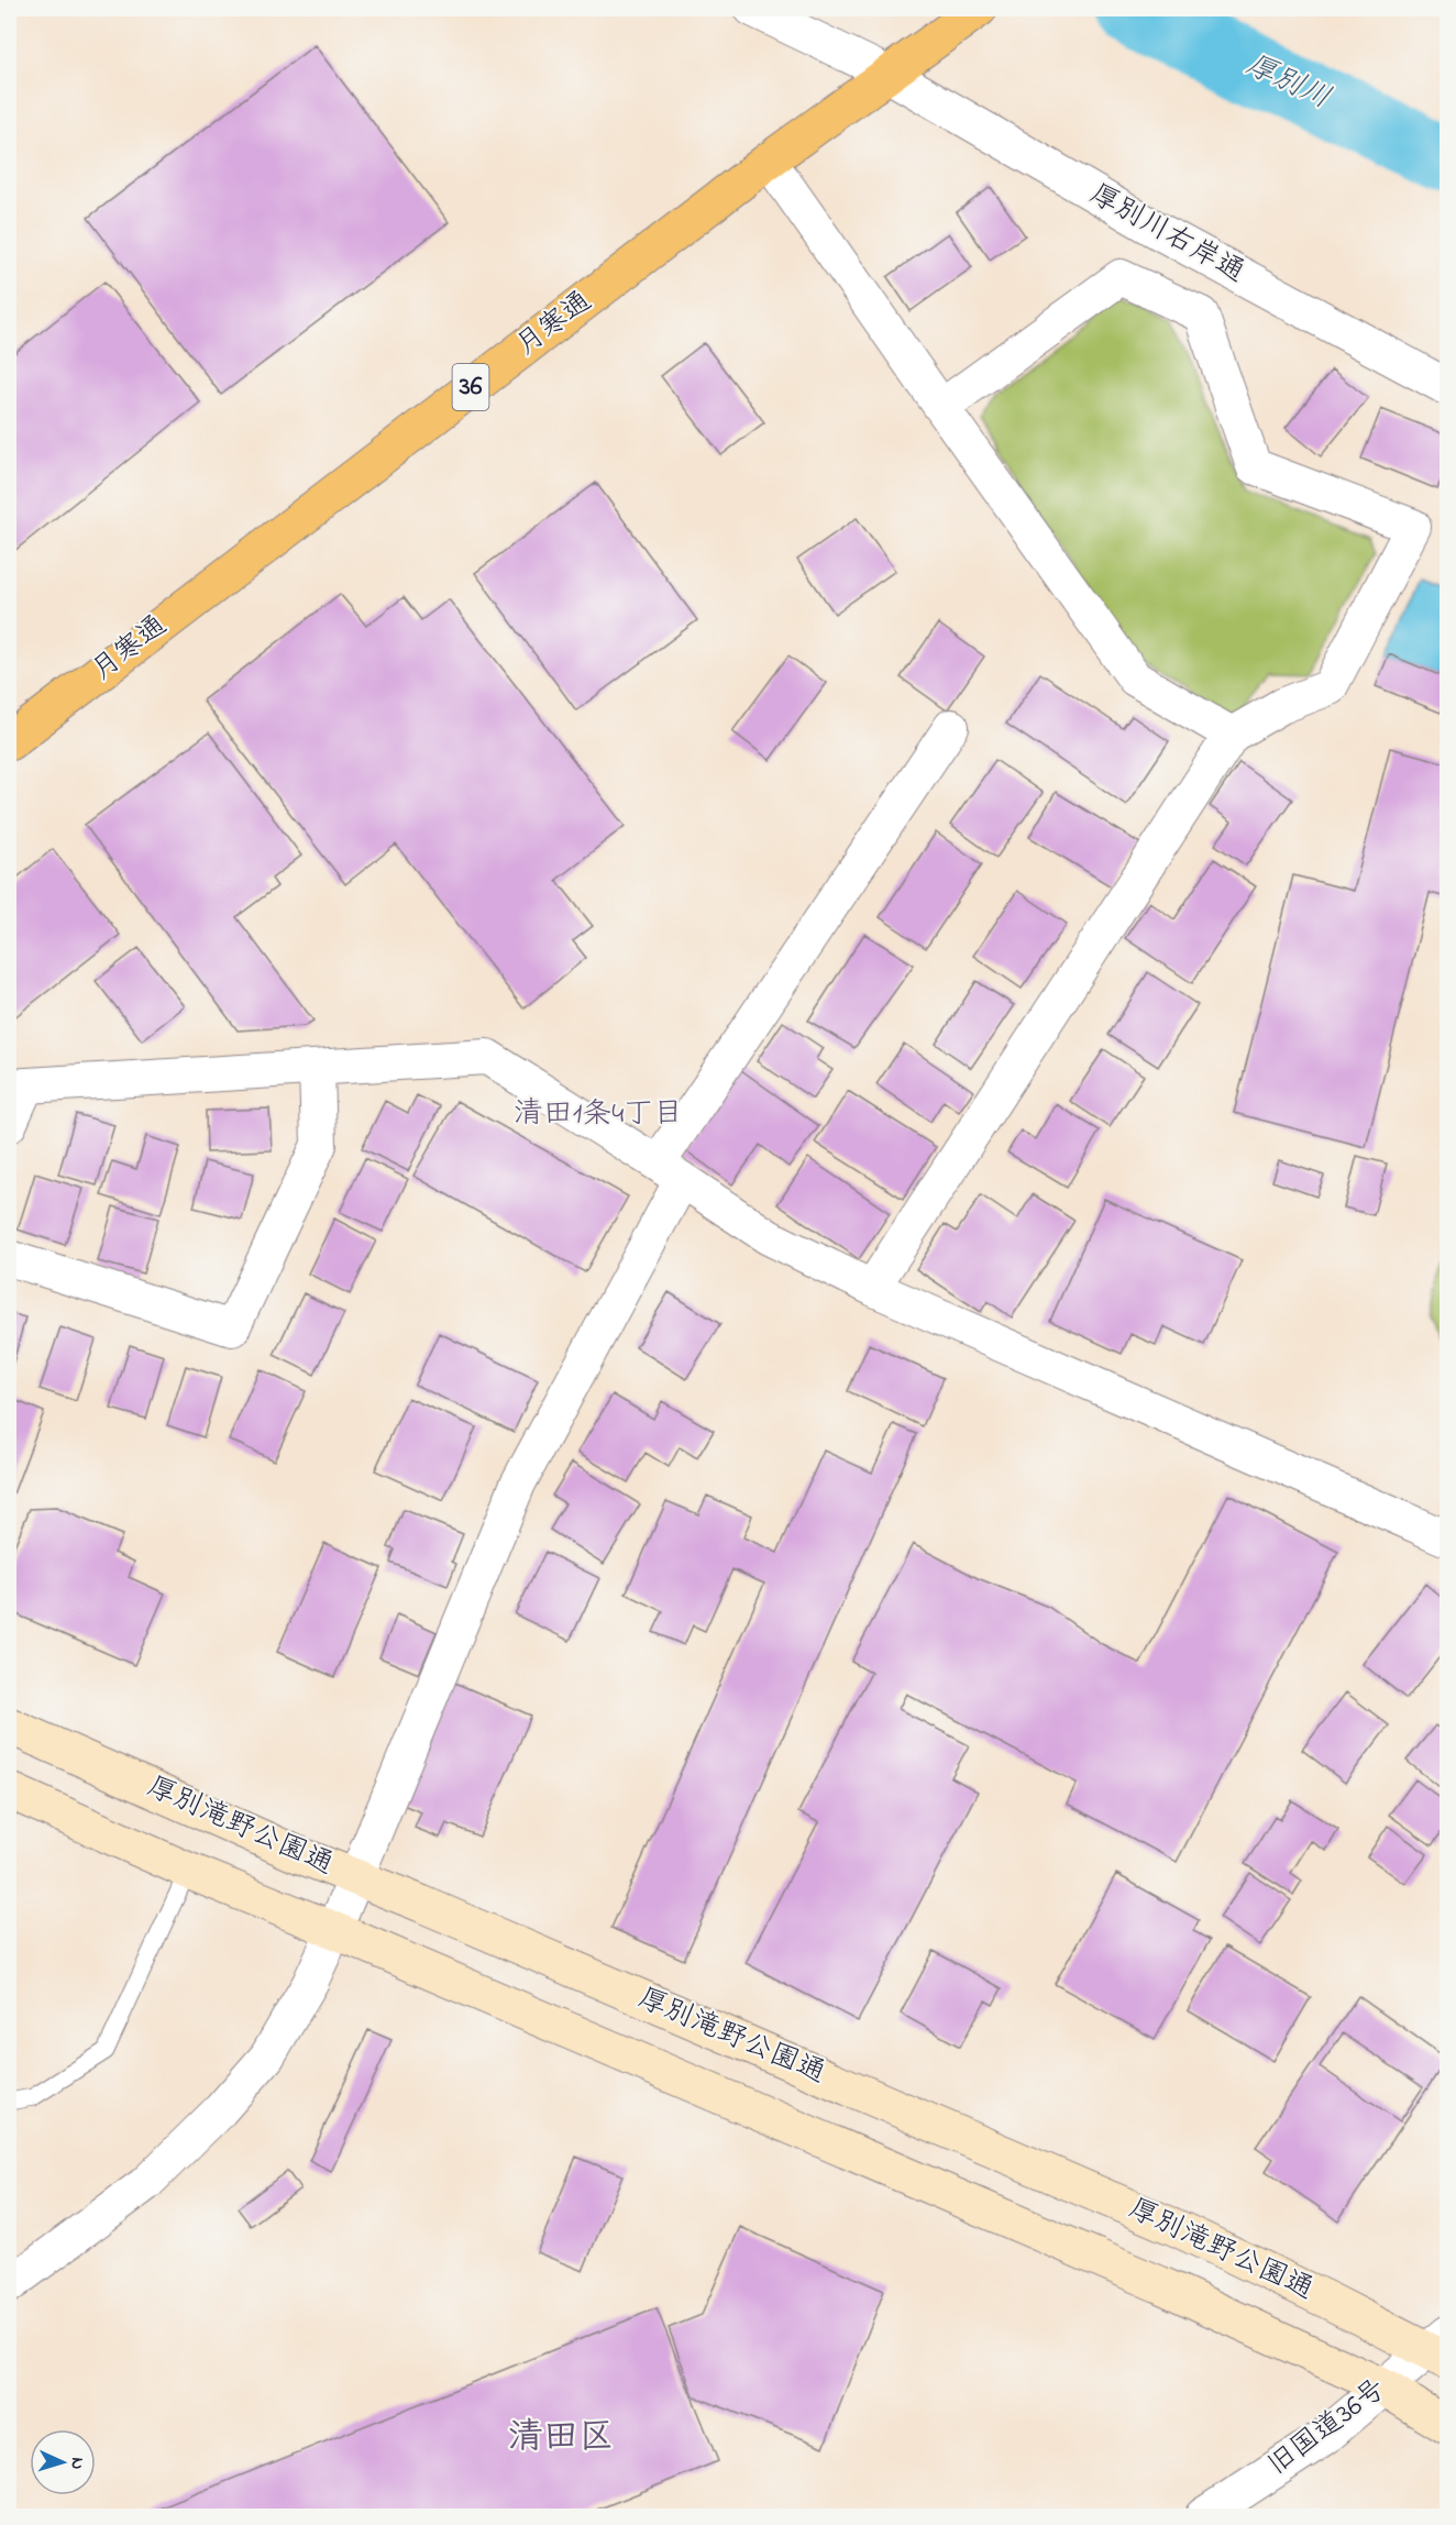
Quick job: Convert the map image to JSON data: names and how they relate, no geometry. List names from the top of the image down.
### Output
{
  "streets": {
    "highway": ["月寒通", "36"],
    "main road": ["厚別滝野公園通"],
    "street": ["厚別川右岸通", "旧国道36号"]
  },
  "crossings": [
    ["厚別川右岸通", "月寒通"],
    ["厚別滝野公園通", "旧国道36号"]
  ],
  "districts": ["清田1条4丁目", "清田区"],
  "water": ["厚別川"],
  "north": "right"
}
